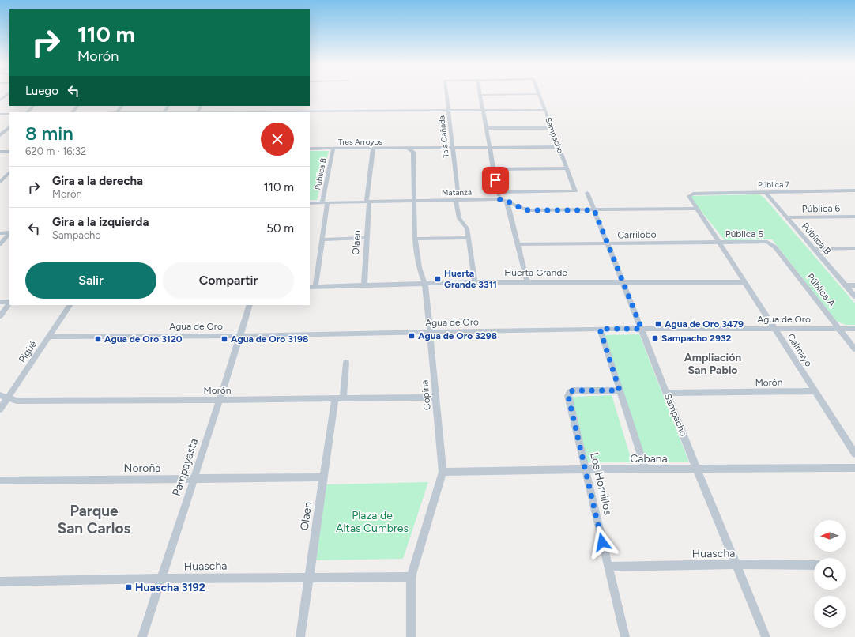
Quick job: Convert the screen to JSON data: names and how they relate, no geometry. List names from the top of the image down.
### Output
{
  "streets": {
    "street": [
      "Sampacho",
      "Tala Cañada",
      "Tres Arroyos",
      "Publica B",
      "Pública 7",
      "Matanza",
      "Pública 6",
      "Pública 5",
      "Carrilobo",
      "Pública B",
      "Olaen",
      "Huerta Grande",
      "Pública A",
      "Agua de Oro",
      "Calmayo",
      "Pigüé",
      "Morón",
      "Copina",
      "Cabana",
      "Pampayasta",
      "Noroña",
      "Los Hornillos",
      "Huascha"
    ]
  },
  "crossings": [
    ["Sampacho", "Tres Arroyos"],
    ["Sampacho", "Matanza"],
    ["Sampacho", "Carrilobo"],
    ["Sampacho", "Huerta Grande"],
    ["Sampacho", "Agua de Oro"],
    ["Sampacho", "Morón"],
    ["Sampacho", "Cabana"],
    ["Sampacho", "Huascha"],
    ["Tala Cañada", "Tres Arroyos"],
    ["Tres Arroyos", "Publica B"],
    ["Tres Arroyos", "Olaen"],
    ["Tres Arroyos", "Copina"],
    ["Publica B", "Matanza"],
    ["Publica B", "Huerta Grande"],
    ["Pública 7", "Pública B"],
    ["Pública 7", "Calmayo"],
    ["Matanza", "Olaen"],
    ["Matanza", "Calmayo"],
    ["Matanza", "Copina"],
    ["Pública 6", "Pública B"],
    ["Pública 5", "Carrilobo"],
    ["Pública 5", "Pública A"],
    ["Pública 5", "Calmayo"],
    ["Carrilobo", "Calmayo"],
    ["Olaen", "Huerta Grande"],
    ["Olaen", "Morón"],
    ["Olaen", "Noroña"],
    ["Olaen", "Huascha"],
    ["Huerta Grande", "Calmayo"],
    ["Huerta Grande", "Copina"],
    ["Pública A", "Agua de Oro"],
    ["Agua de Oro", "Calmayo"],
    ["Agua de Oro", "Pigüé"],
    ["Agua de Oro", "Copina"],
    ["Agua de Oro", "Pampayasta"],
    ["Calmayo", "Morón"],
    ["Pigüé", "Morón"],
    ["Morón", "Copina"],
    ["Morón", "Pampayasta"],
    ["Copina", "Cabana"],
    ["Copina", "Huascha"],
    ["Cabana", "Los Hornillos"],
    ["Pampayasta", "Noroña"],
    ["Pampayasta", "Huascha"],
    ["Los Hornillos", "Huascha"]
  ],
  "districts": ["Ampliación San Pablo", "Parque San Carlos"],
  "parks": ["Plaza de Altas Cumbres"],
  "places": {
    "transit": [
      "Huerta Grande 3311",
      "Agua de Oro 3479",
      "Agua de Oro 3298",
      "Sampacho 2932",
      "Agua de Oro 3120",
      "Agua de Oro 3198",
      "Huascha 3192"
    ]
  },
  "north": "left",
  "page": {
    "turn": ["110 m", "Morón"],
    "then": "Luego",
    "heading": ["8 min", "620 m · 16:32"],
    "list": [
      {
        "name": "Gira a la derecha",
        "note": "Morón",
        "value": "110 m"
      },
      {
        "name": "Gira a la izquierda",
        "note": "Sampacho",
        "value": "50 m"
      }
    ],
    "buttons": ["Salir", "Compartir"]
  }
}
